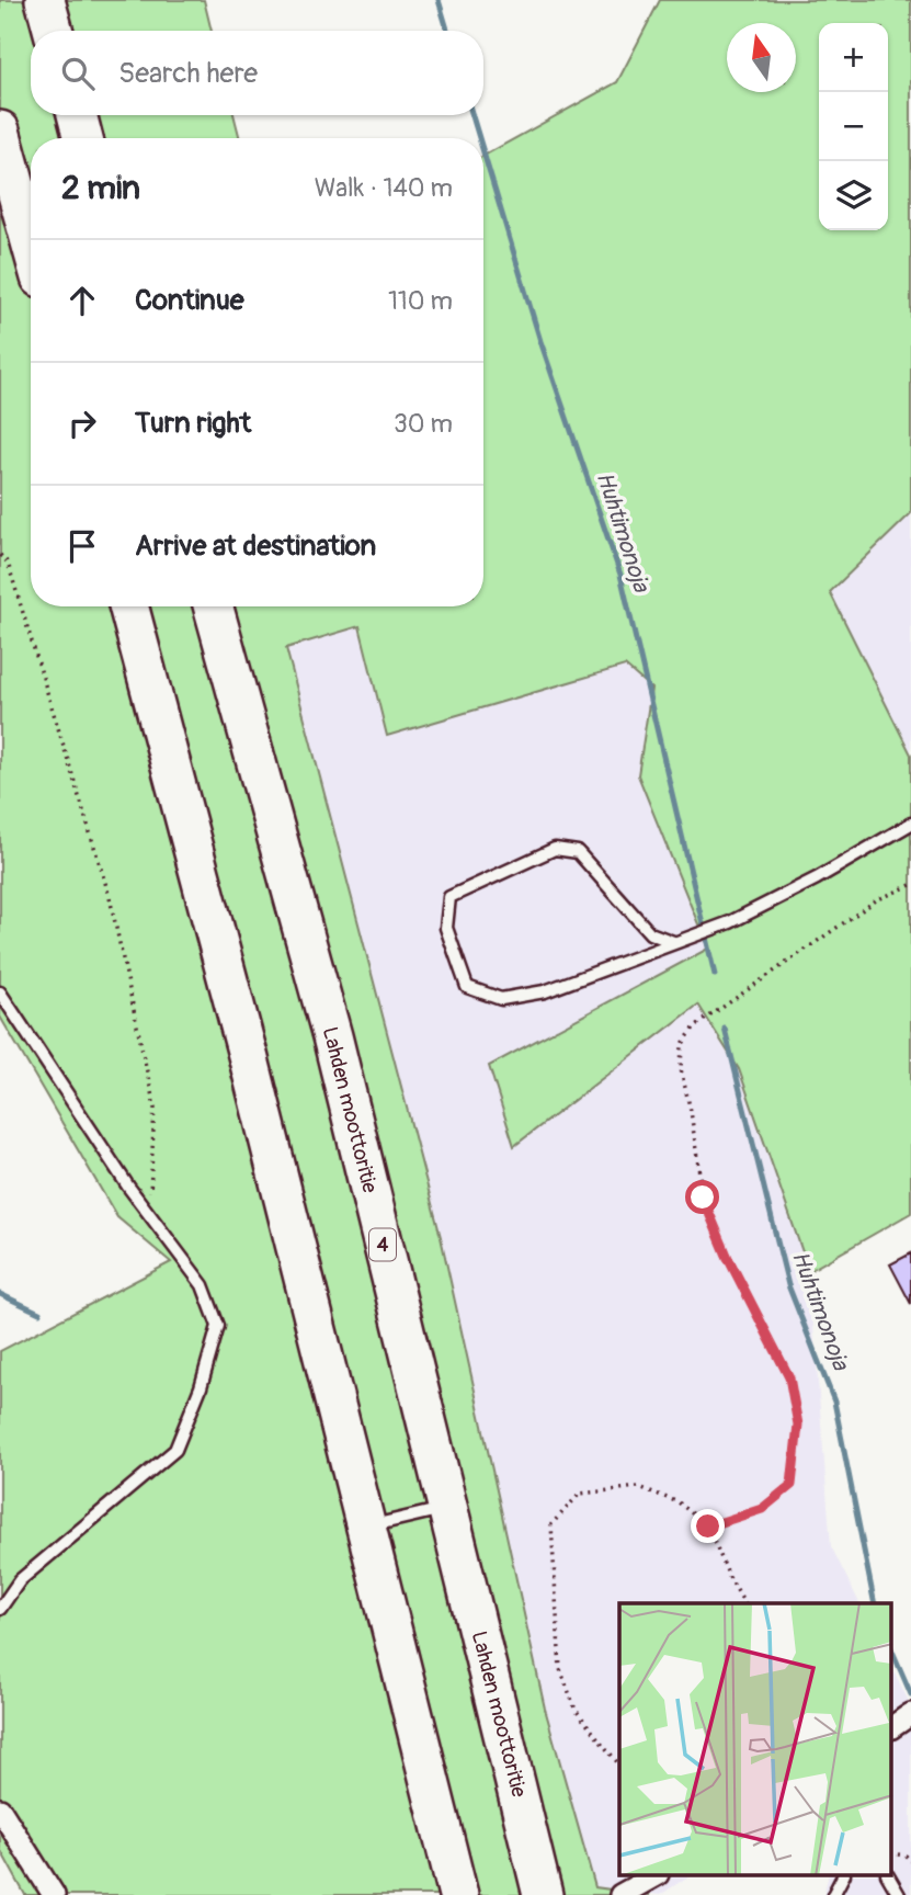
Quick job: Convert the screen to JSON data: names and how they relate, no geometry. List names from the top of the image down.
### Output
{
  "streets": {
    "highway": ["Lahden moottoritie", "4"]
  },
  "water": ["Huhtimonoja"],
  "north": "top",
  "page": {
    "map_buttons": ["+", "−"],
    "search": "Search here",
    "heading": ["2 min", "Walk · 140 m"],
    "list": [
      ["Continue", "110 m"],
      ["Turn right", "30 m"],
      "Arrive at destination"
    ]
  }
}
